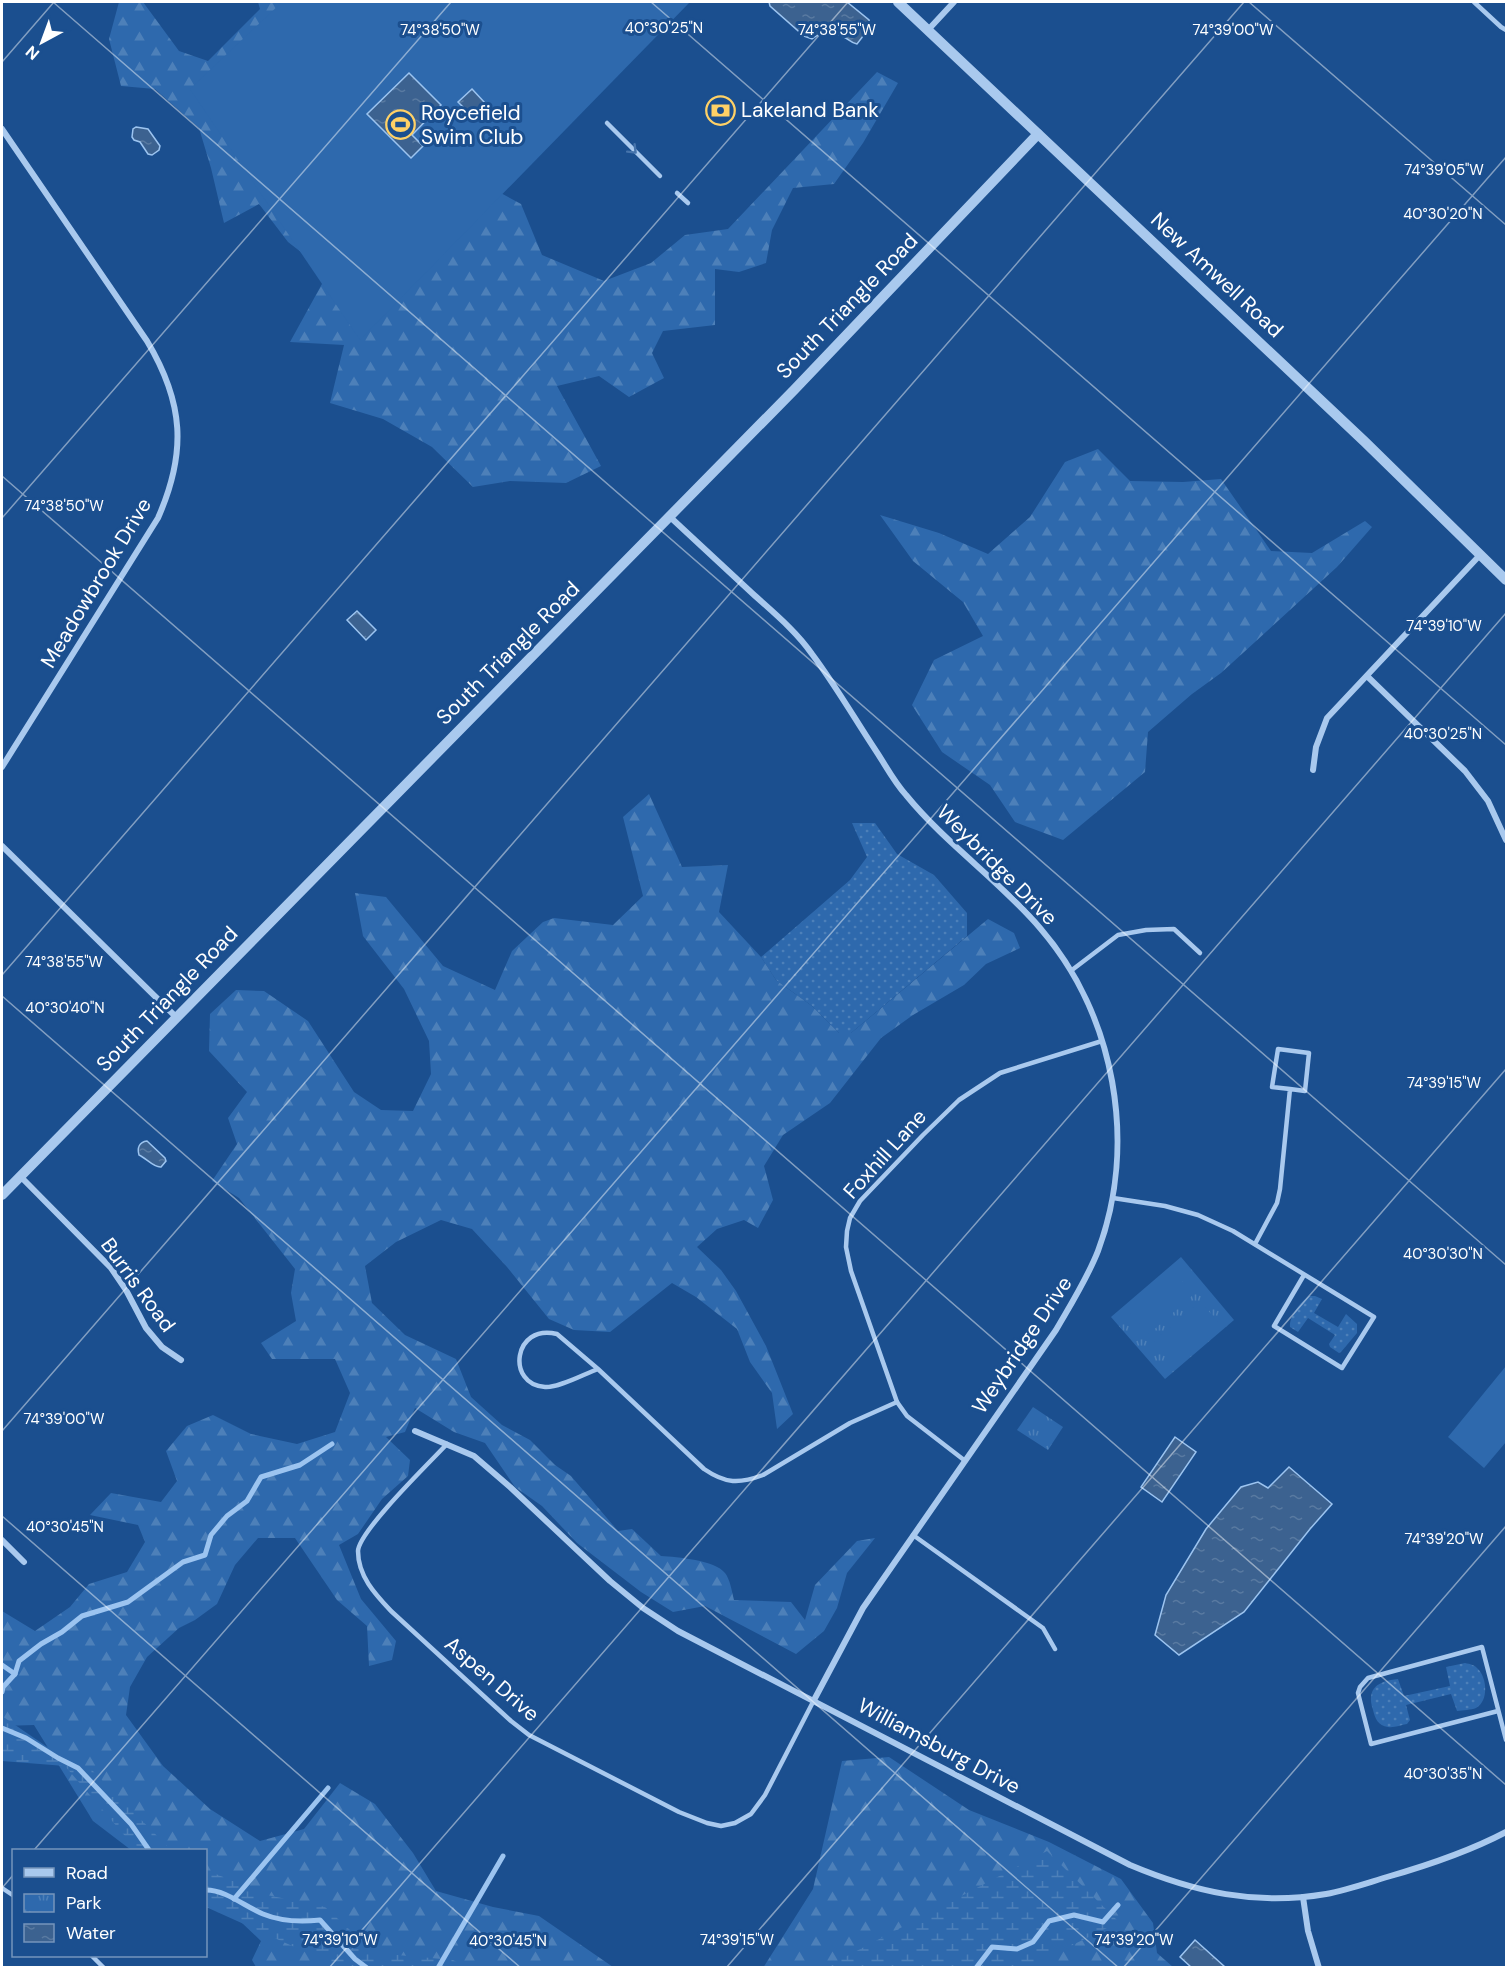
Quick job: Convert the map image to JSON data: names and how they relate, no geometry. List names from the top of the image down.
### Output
{
  "streets": {
    "street": [
      "New Amwell Road",
      "South Triangle Road",
      "Meadowbrook Drive",
      "Weybridge Drive",
      "Burris Road",
      "Williamsburg Drive"
    ],
    "lane": ["Foxhill Lane", "Aspen Drive"]
  },
  "crossings": [
    ["New Amwell Road", "South Triangle Road"],
    ["South Triangle Road", "Weybridge Drive"],
    ["South Triangle Road", "Burris Road"],
    ["Weybridge Drive", "Foxhill Lane"],
    ["Weybridge Drive", "Aspen Drive"],
    ["Weybridge Drive", "Williamsburg Drive"],
    ["Aspen Drive", "Williamsburg Drive"]
  ],
  "places": {
    "bank": ["Lakeland Bank"],
    "sports": ["Roycefield Swim Club"]
  },
  "legend": ["Road", "Park", "Water"],
  "north": "bottom left",
  "coordinates": [
    "40°30'25\"N",
    "74°38'50\"W",
    "74°38'55\"W",
    "74°39'00\"W",
    "74°39'05\"W",
    "40°30'20\"N",
    "74°39'10\"W",
    "40°30'40\"N",
    "74°39'15\"W",
    "40°30'30\"N",
    "40°30'45\"N",
    "74°39'20\"W",
    "40°30'35\"N"
  ]
}
